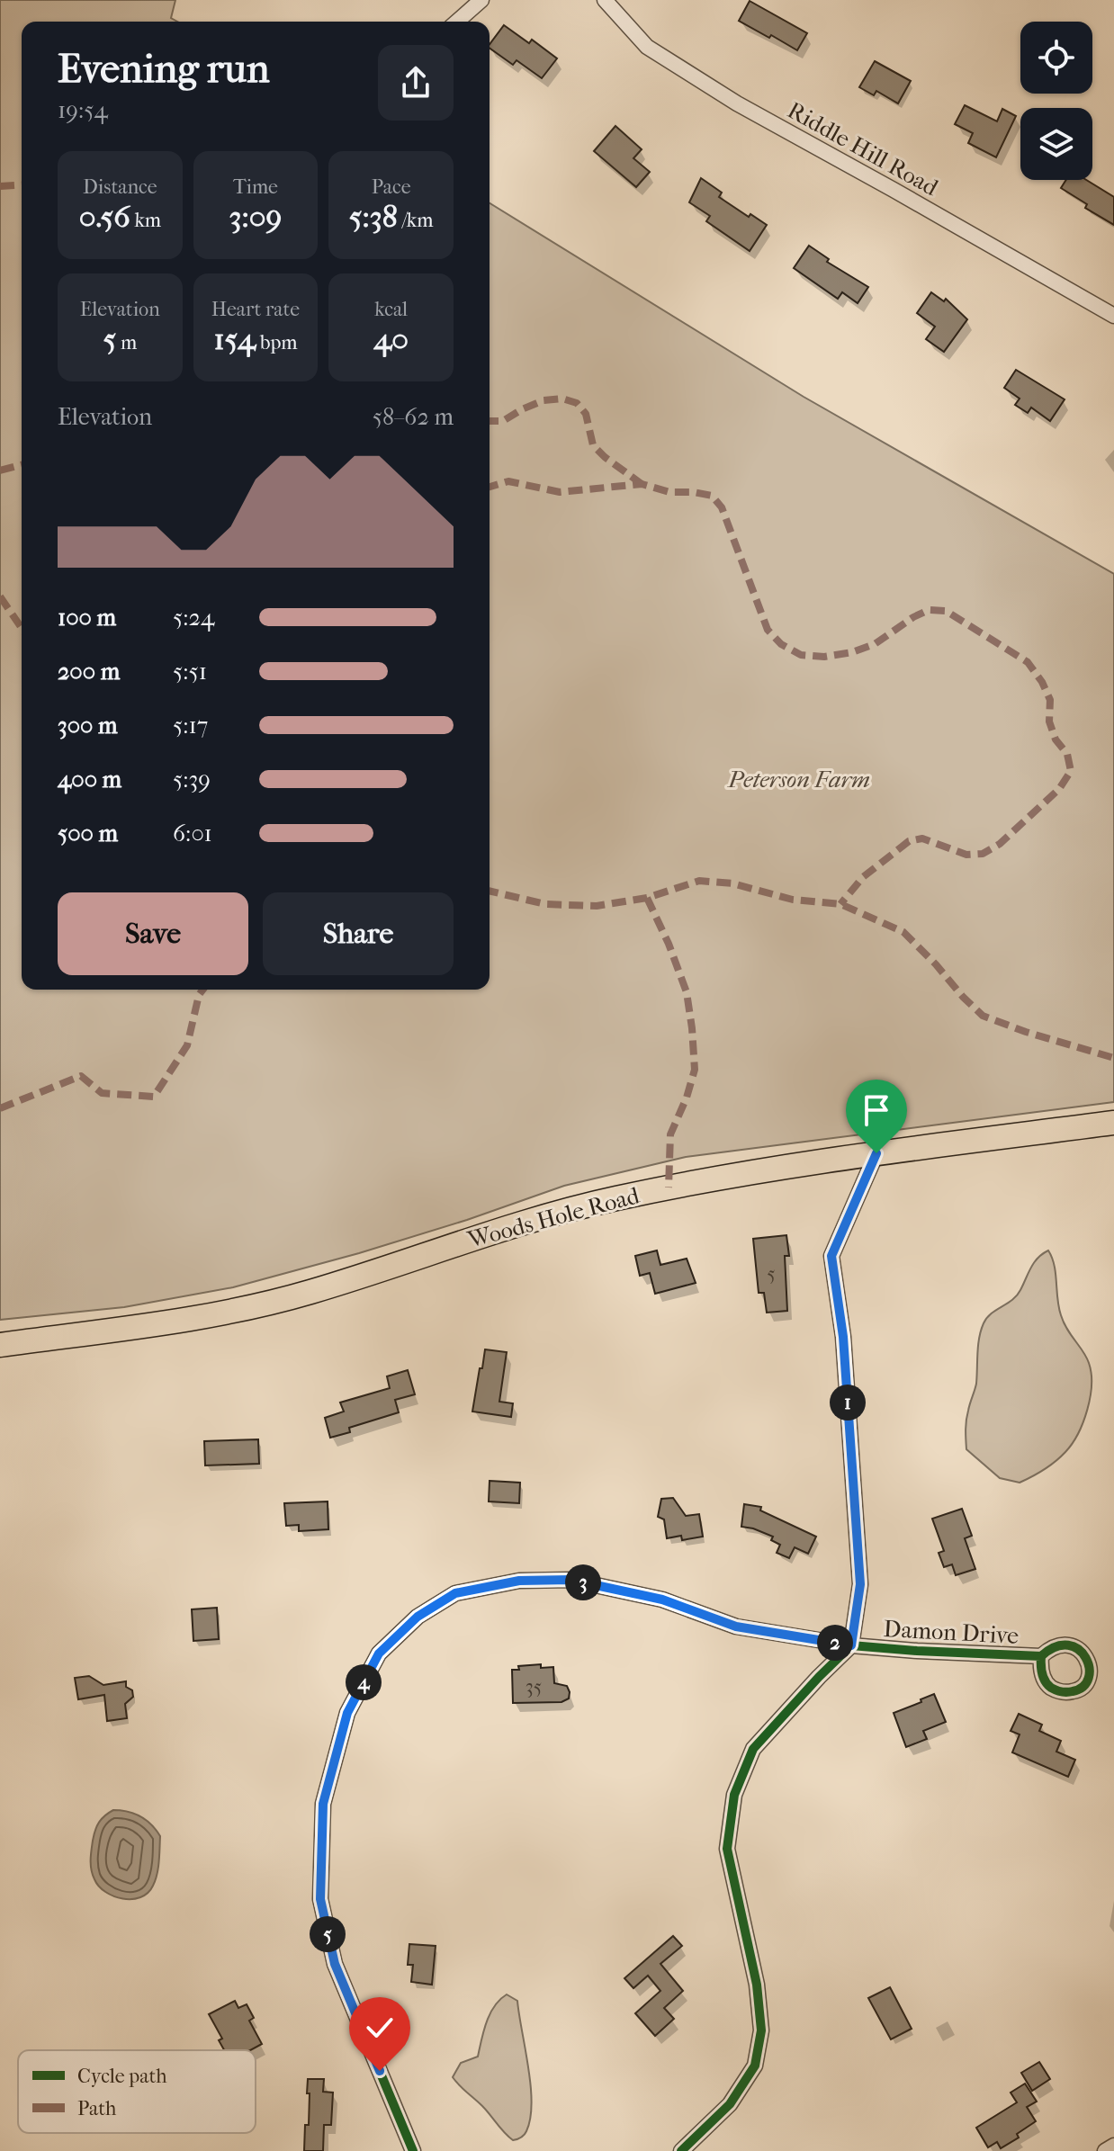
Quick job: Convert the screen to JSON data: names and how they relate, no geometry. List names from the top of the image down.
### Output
{
  "streets": {
    "highway": ["Woods Hole Road"],
    "street": ["Riddle Hill Road", "Damon Drive"]
  },
  "parks": ["Peterson Farm"],
  "house_numbers": ["5", "35"],
  "legend": ["Cycle path", "Path"],
  "page": {
    "heading": ["Evening run", "19:54"],
    "stats": [
      ["Distance", "0.56 km"],
      ["Time", "3:09"],
      ["Pace", "5:38 /km"],
      ["Elevation", "5 m"],
      ["Heart rate", "154 bpm"],
      ["kcal", "40"]
    ],
    "chart": ["Elevation", "58–62 m"],
    "list": [
      {
        "name": "100 m",
        "note": "5:24"
      },
      {
        "name": "200 m",
        "note": "5:51"
      },
      {
        "name": "300 m",
        "note": "5:17"
      },
      {
        "name": "400 m",
        "note": "5:39"
      },
      {
        "name": "500 m",
        "note": "6:01"
      }
    ],
    "buttons": ["Save", "Share"],
    "pins": [
      "1",
      "3",
      "2",
      "4",
      "5"
    ]
  }
}
